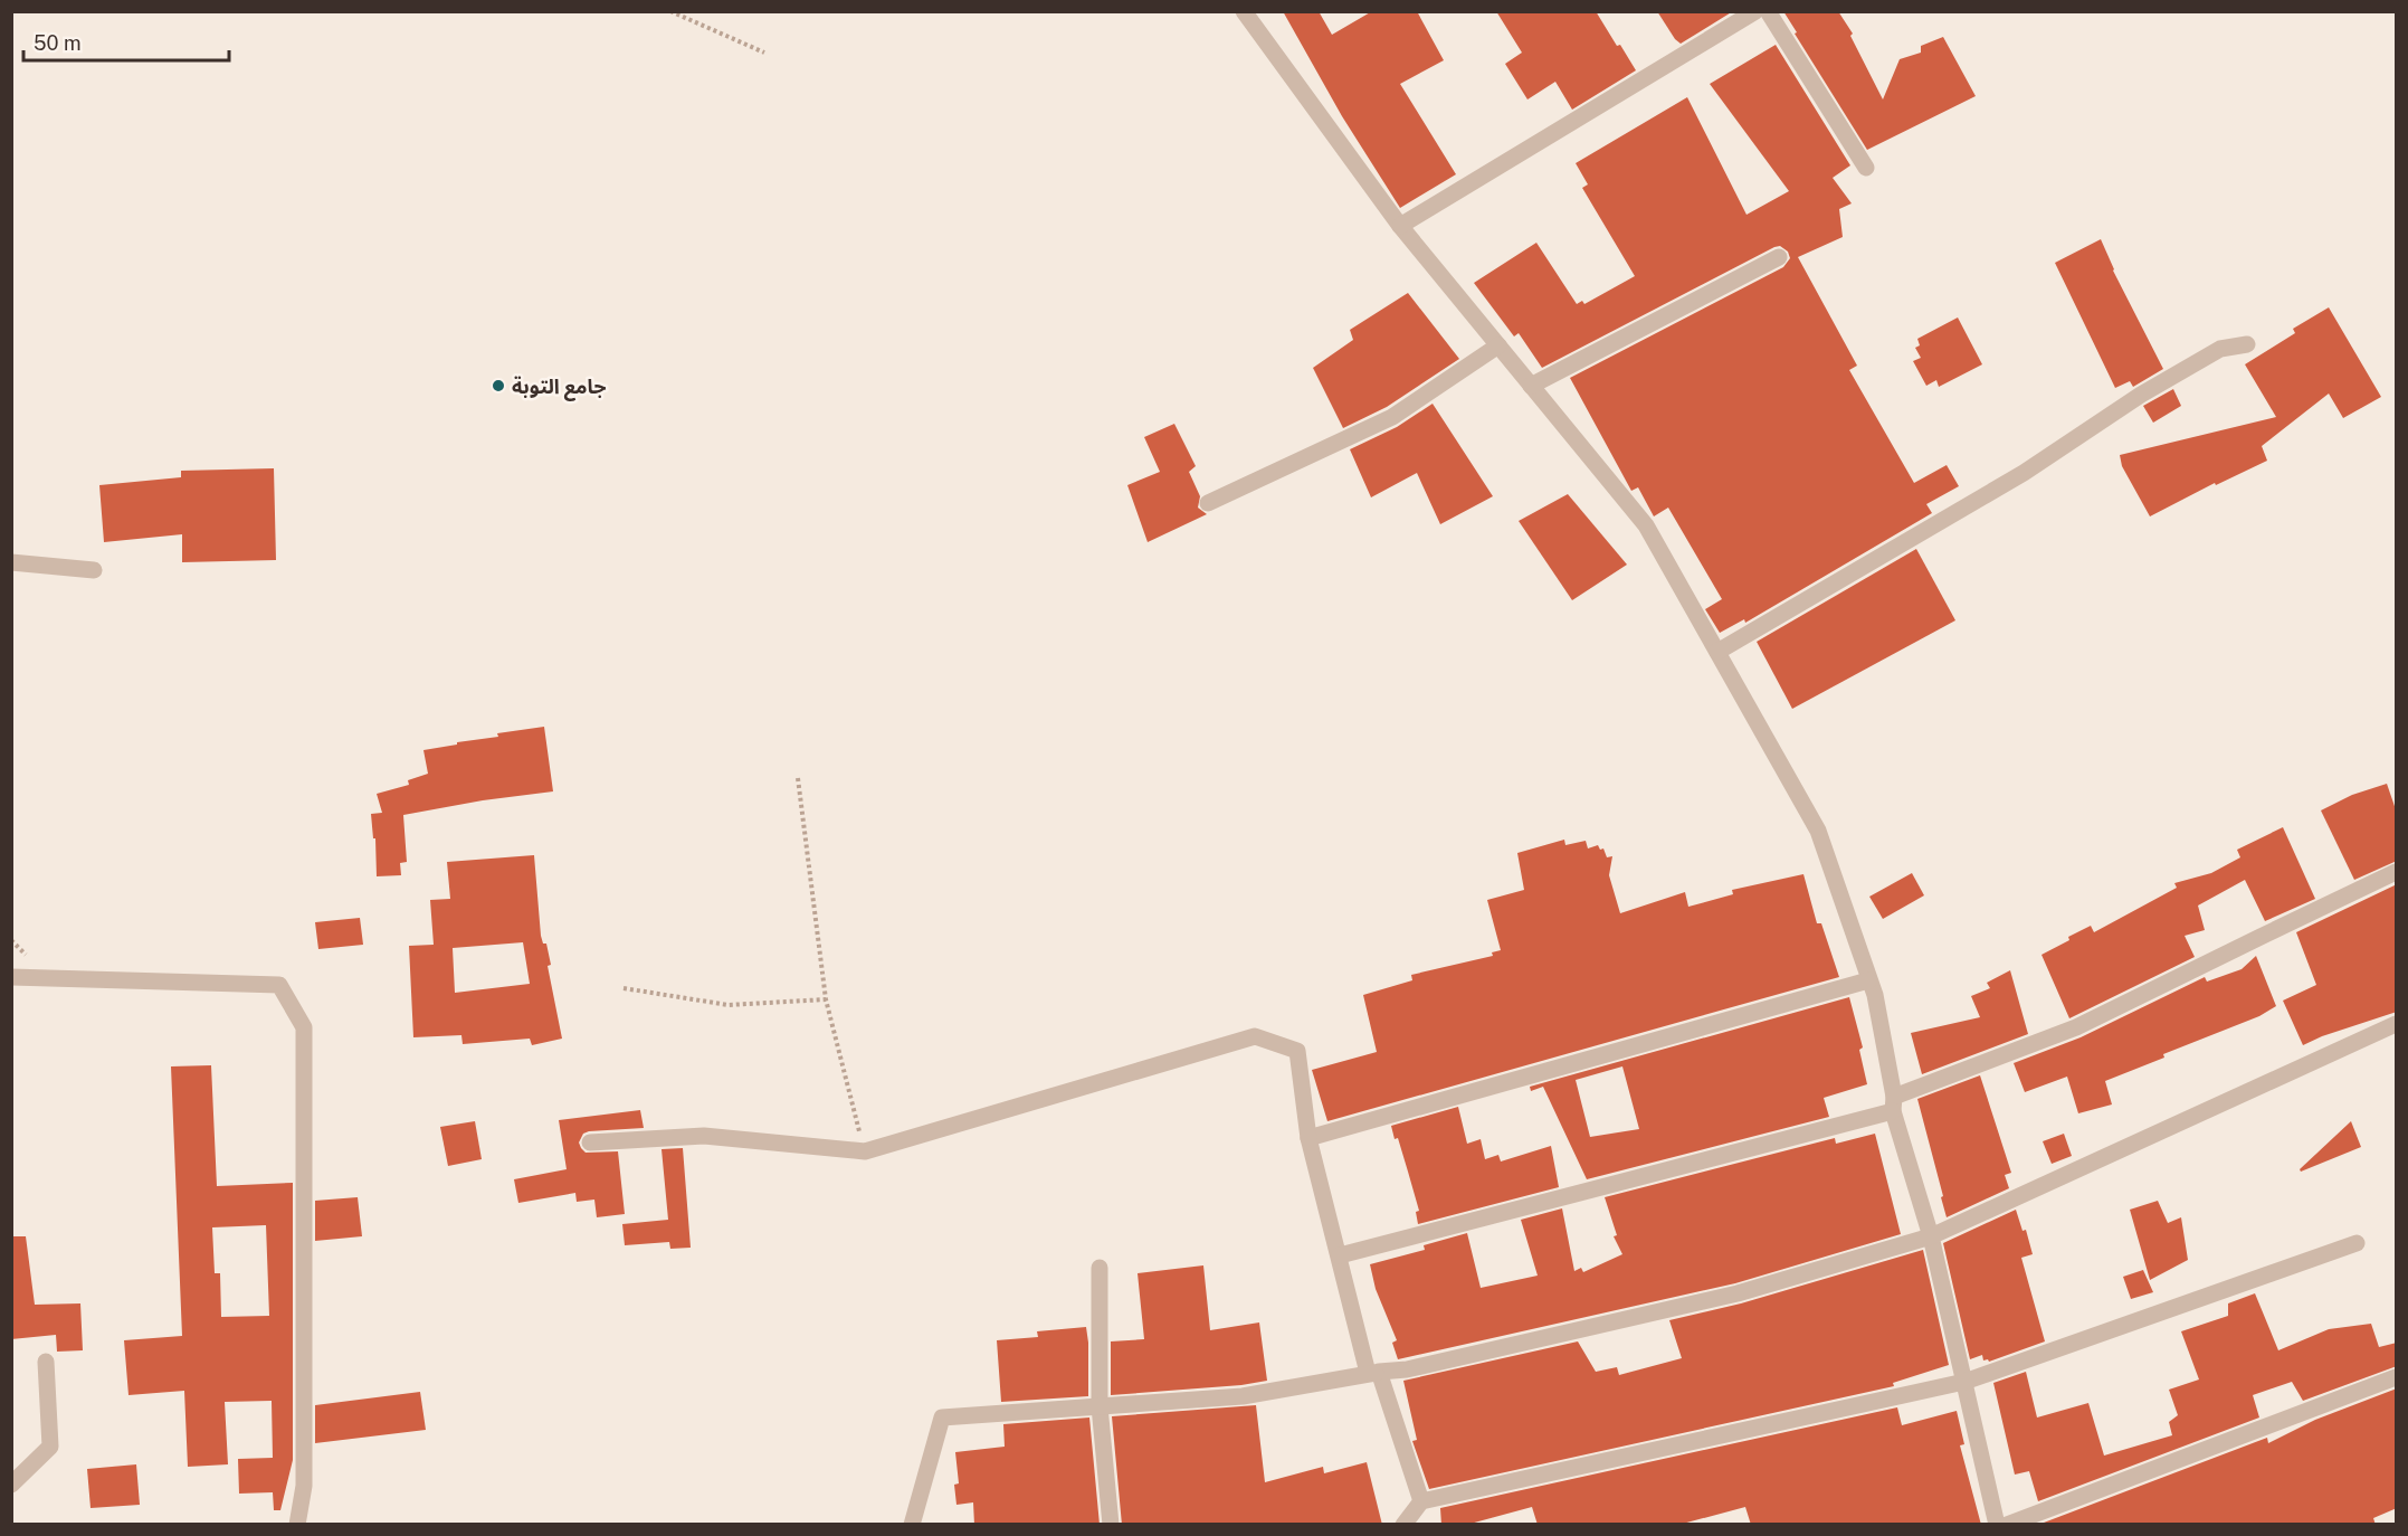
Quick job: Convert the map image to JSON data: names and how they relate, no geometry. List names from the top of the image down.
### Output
{
  "places": ["جامع التوبة"],
  "scale_bar": "50 m"
}
